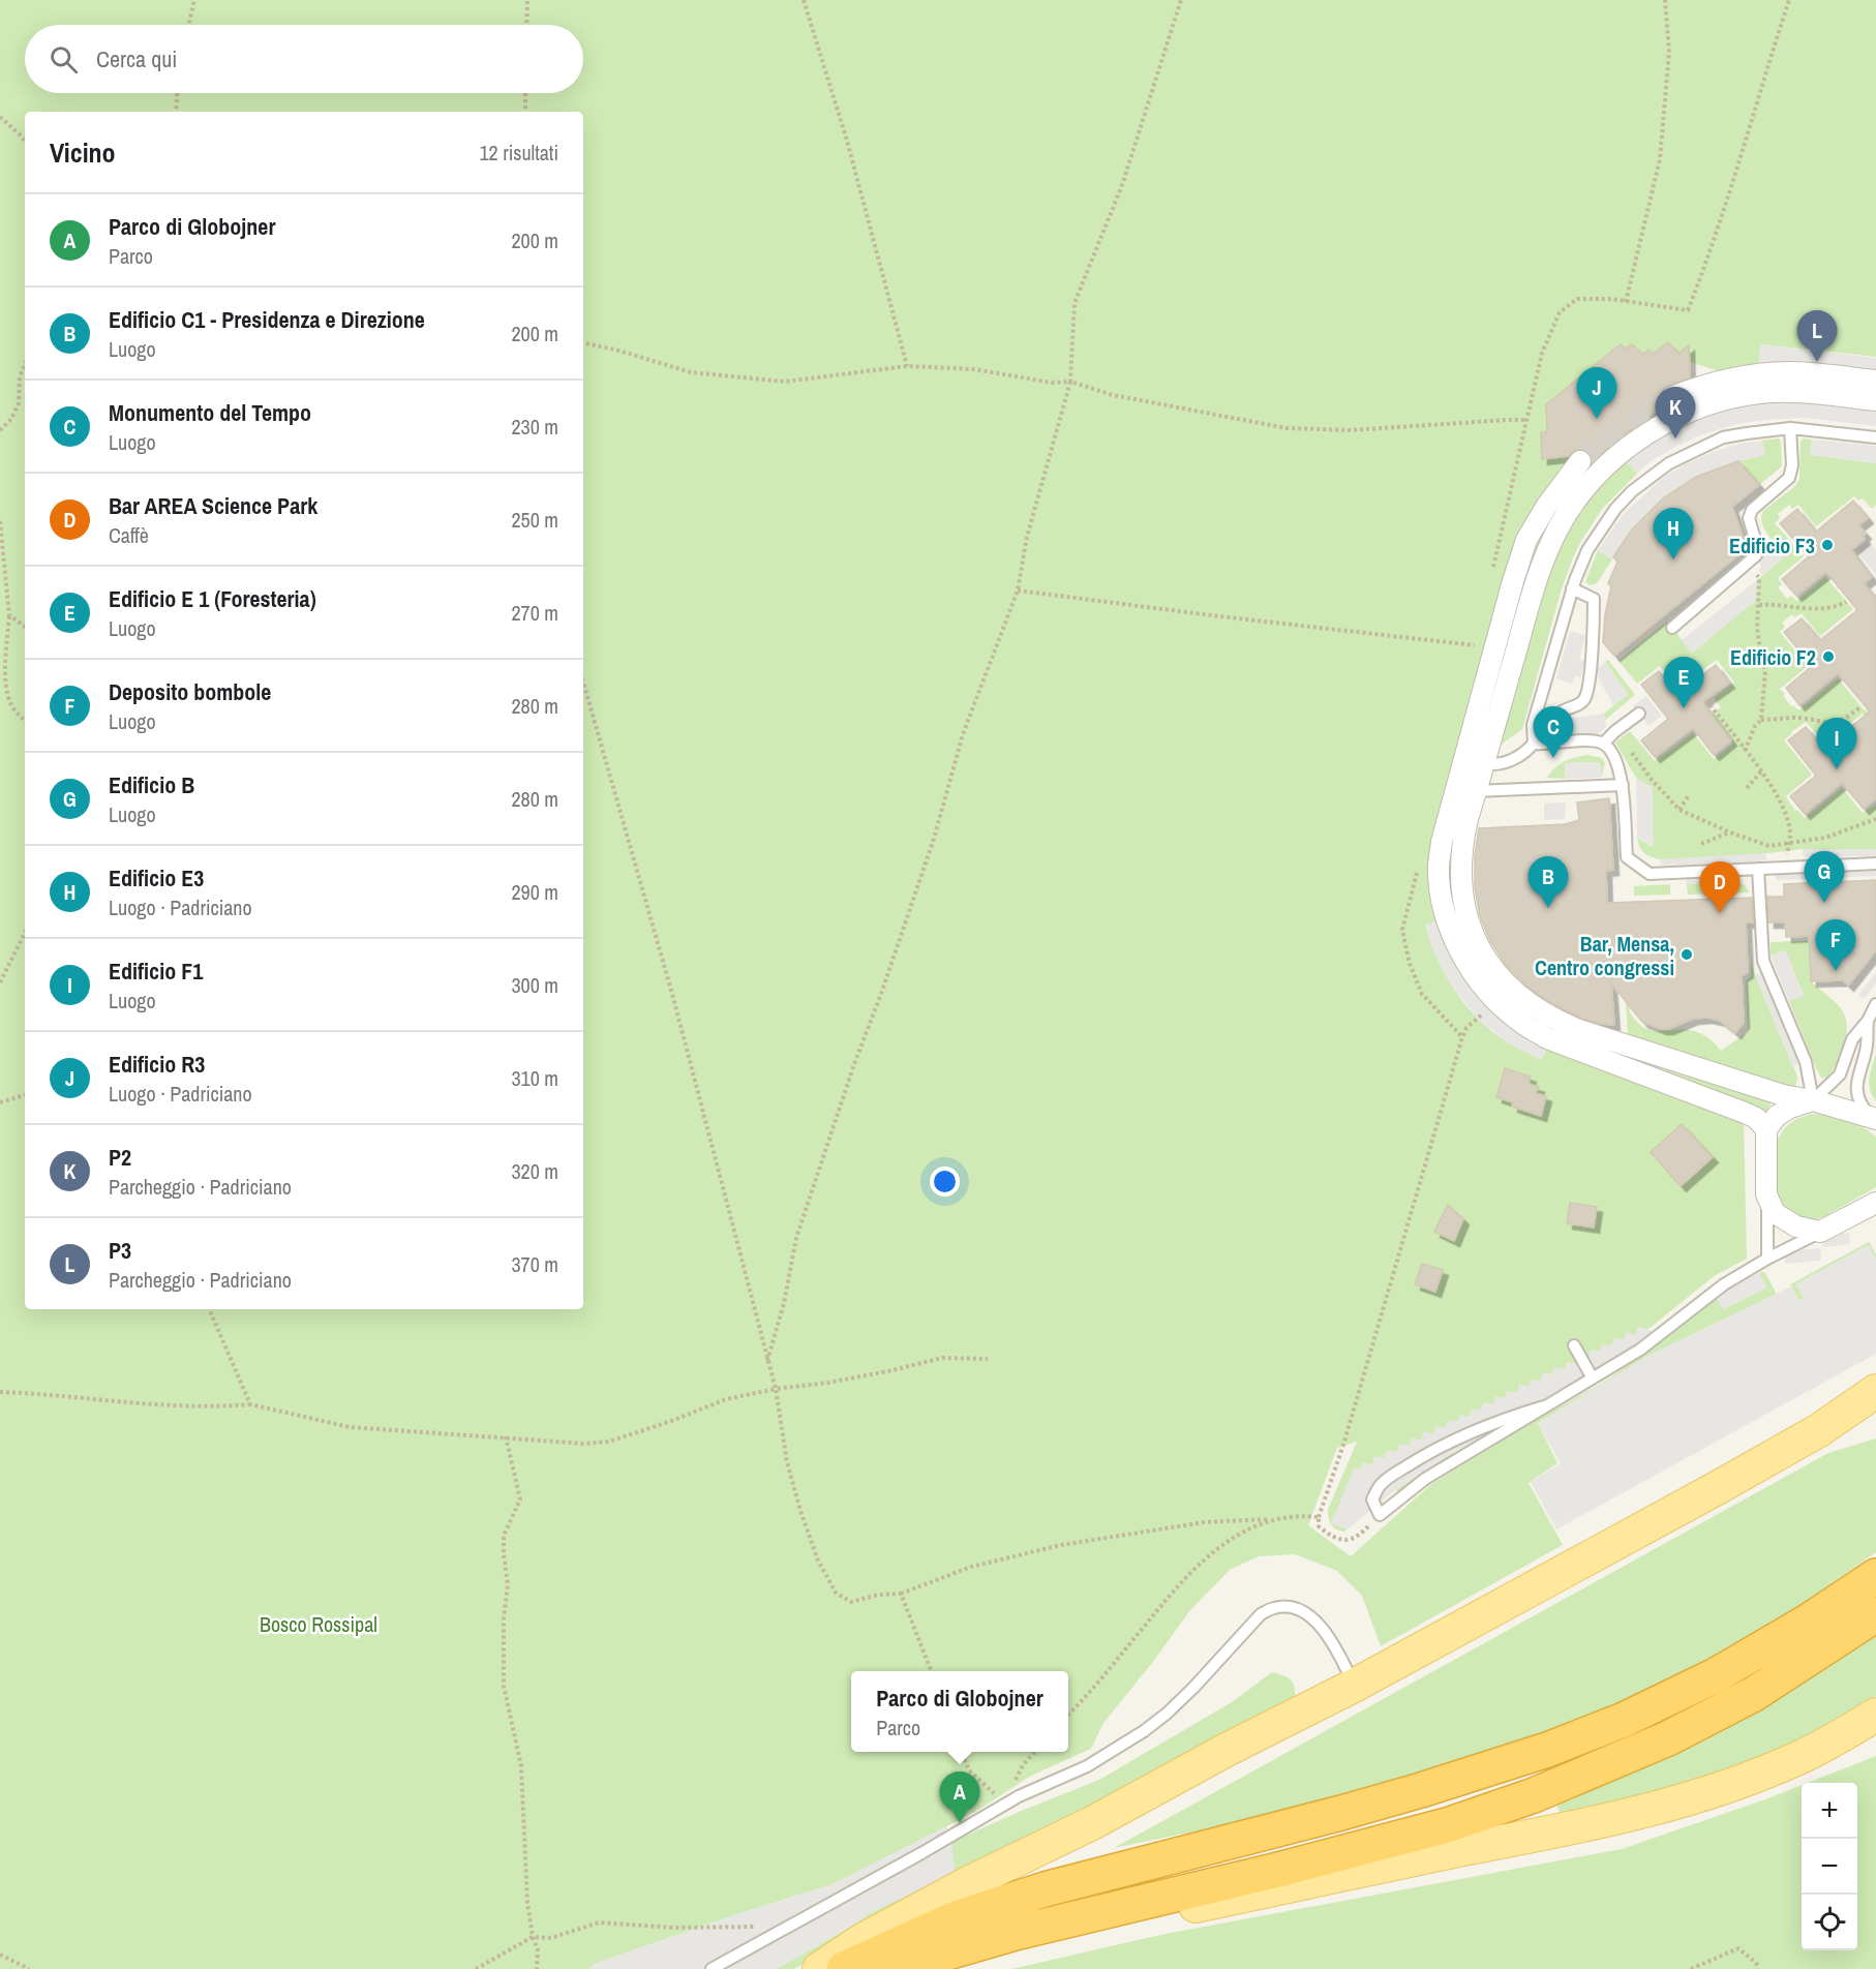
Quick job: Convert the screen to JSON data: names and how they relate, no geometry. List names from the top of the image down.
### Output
{
  "parks": ["Bosco Rossipal"],
  "places": ["Edificio F3", "Edificio F2", "Bar, Mensa, Centro congressi"],
  "page": {
    "search": "Cerca qui",
    "heading": ["Vicino", "12 risultati"],
    "list": [
      {
        "mark": "A",
        "name": "Parco di Globojner",
        "note": "Parco",
        "value": "200 m"
      },
      {
        "mark": "B",
        "name": "Edificio C1 - Presidenza e Direzione",
        "note": "Luogo",
        "value": "200 m"
      },
      {
        "mark": "C",
        "name": "Monumento del Tempo",
        "note": "Luogo",
        "value": "230 m"
      },
      {
        "mark": "D",
        "name": "Bar AREA Science Park",
        "note": "Caffè",
        "value": "250 m"
      },
      {
        "mark": "E",
        "name": "Edificio E 1 (Foresteria)",
        "note": "Luogo",
        "value": "270 m"
      },
      {
        "mark": "F",
        "name": "Deposito bombole",
        "note": "Luogo",
        "value": "280 m"
      },
      {
        "mark": "G",
        "name": "Edificio B",
        "note": "Luogo",
        "value": "280 m"
      },
      {
        "mark": "H",
        "name": "Edificio E3",
        "note": "Luogo · Padriciano",
        "value": "290 m"
      },
      {
        "mark": "I",
        "name": "Edificio F1",
        "note": "Luogo",
        "value": "300 m"
      },
      {
        "mark": "J",
        "name": "Edificio R3",
        "note": "Luogo · Padriciano",
        "value": "310 m"
      },
      {
        "mark": "K",
        "name": "P2",
        "note": "Parcheggio · Padriciano",
        "value": "320 m"
      },
      {
        "mark": "L",
        "name": "P3",
        "note": "Parcheggio · Padriciano",
        "value": "370 m"
      }
    ],
    "pins": [
      "L",
      "J",
      "K",
      "H",
      "E",
      "C",
      "I",
      "G",
      "B",
      "D",
      "F",
      "A"
    ],
    "popup": ["Parco di Globojner", "Parco"],
    "map_buttons": ["+", "−"]
  }
}
